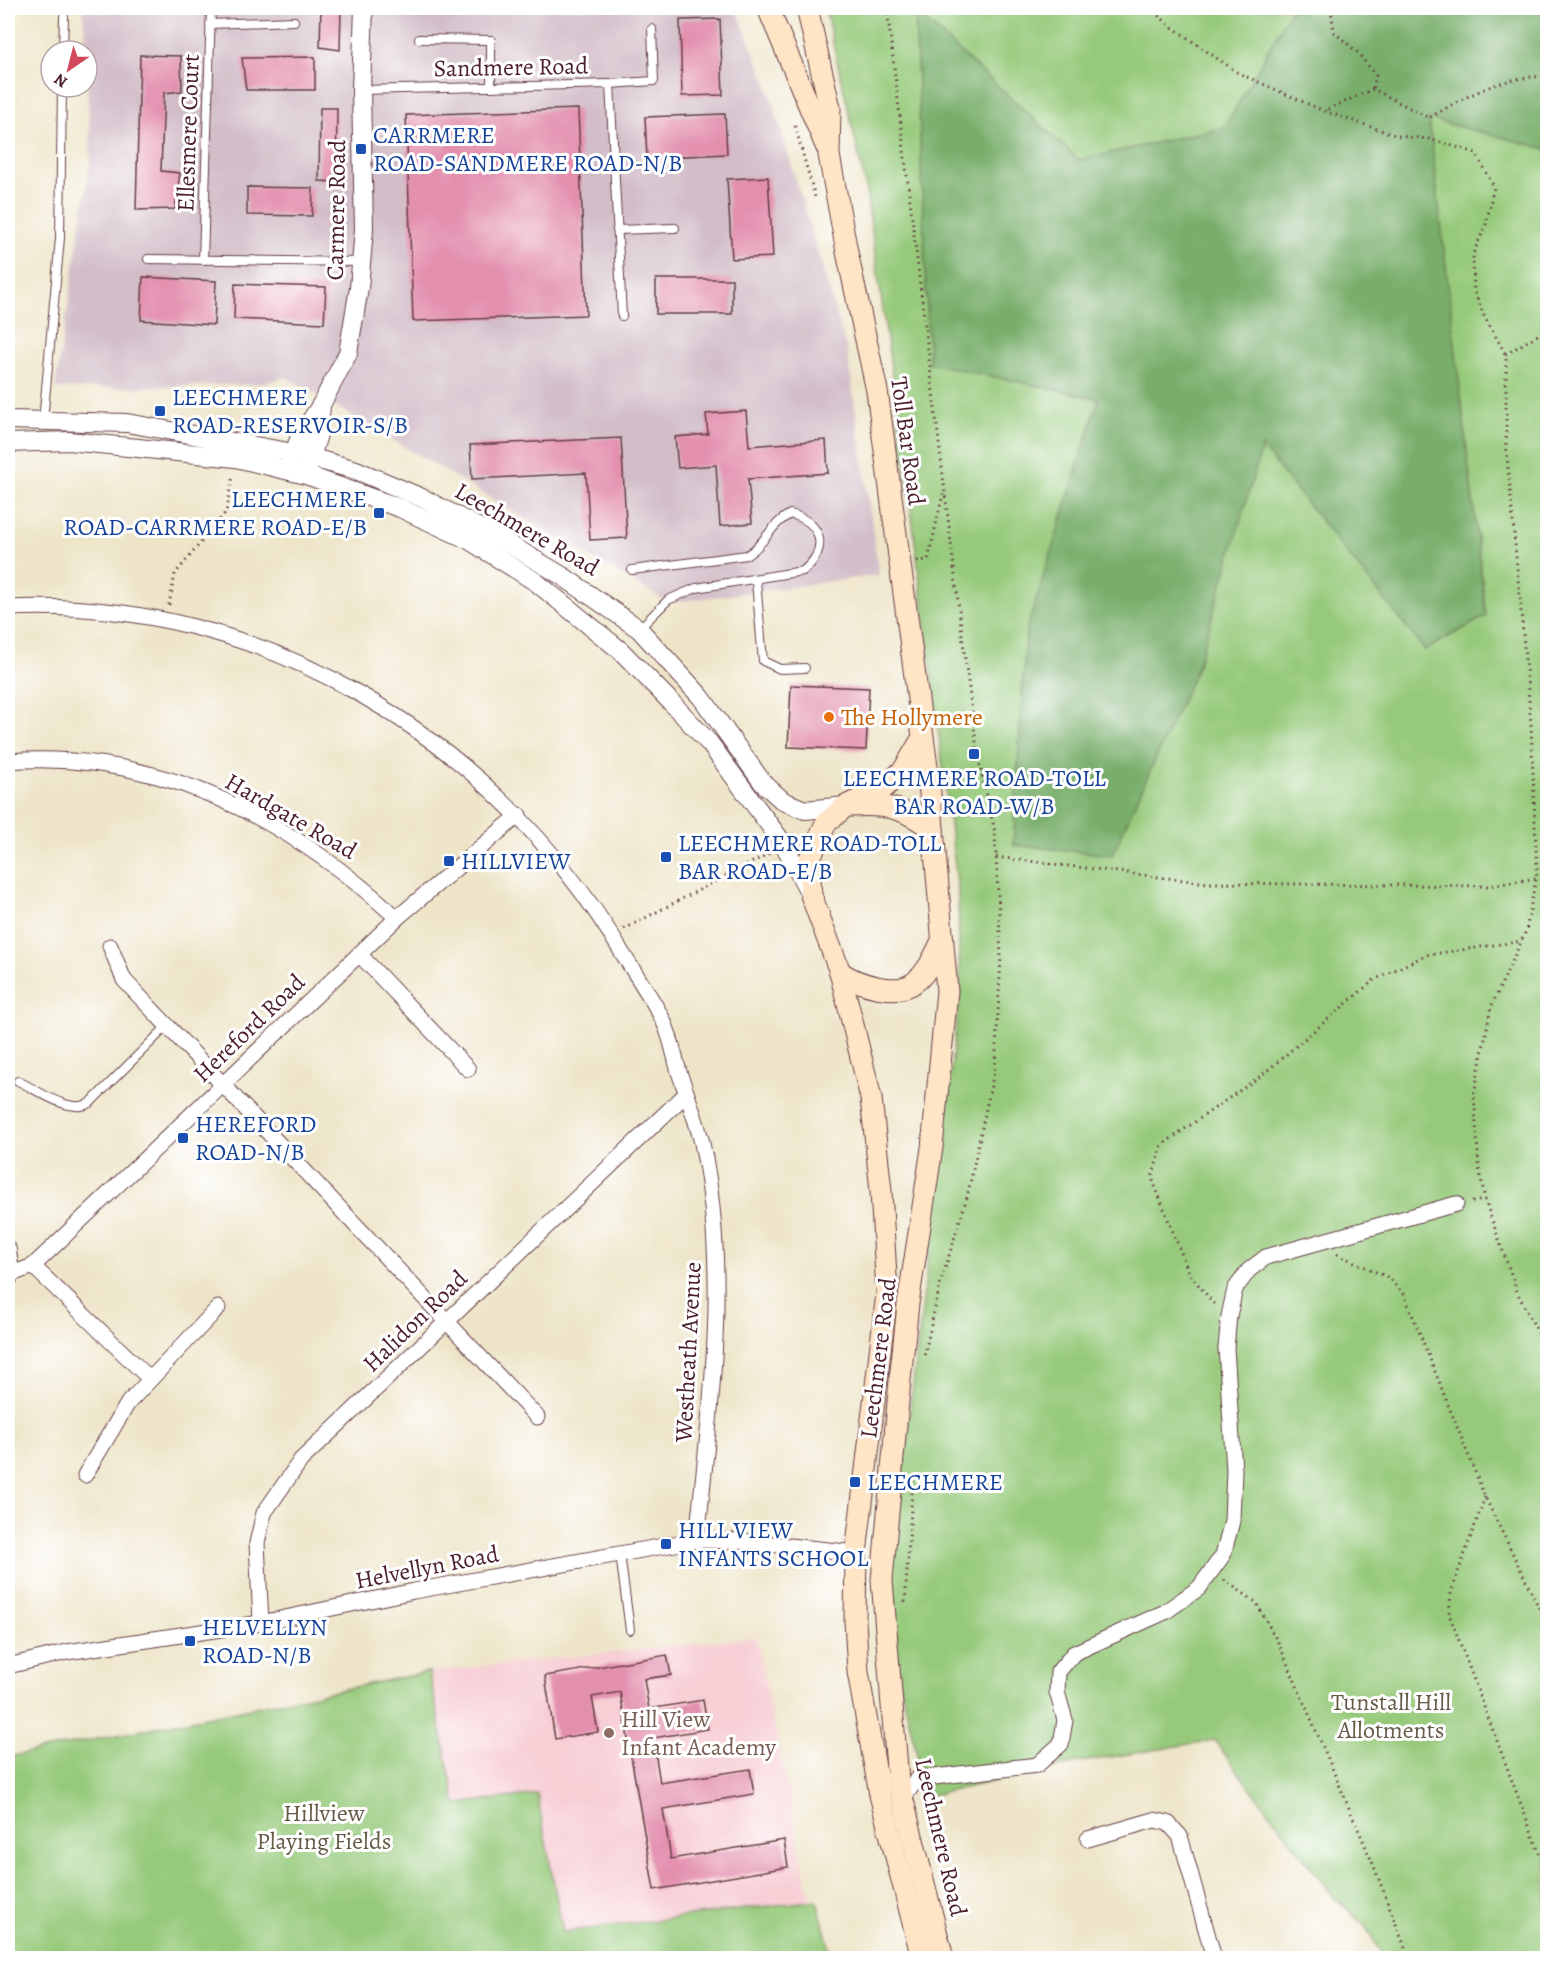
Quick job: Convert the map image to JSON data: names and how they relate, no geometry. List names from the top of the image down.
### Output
{
  "streets": {
    "main road": ["Toll Bar Road", "Leechmere Road"],
    "street": [
      "Carmere Road",
      "Hardgate Road",
      "Hereford Road",
      "Halidon Road",
      "Westheath Avenue",
      "Helvellyn Road"
    ],
    "lane": ["Sandmere Road", "Ellesmere Court"]
  },
  "crossings": [
    ["Sandmere Road", "Carmere Road"],
    ["Carmere Road", "Leechmere Road"],
    ["Toll Bar Road", "Leechmere Road"],
    ["Leechmere Road", "Helvellyn Road"],
    ["Hardgate Road", "Hereford Road"],
    ["Hereford Road", "Westheath Avenue"],
    ["Halidon Road", "Westheath Avenue"],
    ["Halidon Road", "Helvellyn Road"],
    ["Westheath Avenue", "Helvellyn Road"]
  ],
  "parks": ["Tunstall Hill Allotments", "Hillview Playing Fields"],
  "places": {
    "transit": [
      "CARRMERE ROAD-SANDMERE ROAD-N/B",
      "LEECHMERE ROAD-RESERVOIR-S/B",
      "LEECHMERE ROAD-CARRMERE ROAD-E/B",
      "LEECHMERE ROAD-TOLL BAR ROAD-W/B",
      "LEECHMERE ROAD-TOLL BAR ROAD-E/B",
      "HILLVIEW",
      "HEREFORD ROAD-N/B",
      "LEECHMERE",
      "HILL VIEW INFANTS SCHOOL",
      "HELVELLYN ROAD-N/B"
    ],
    "other": ["The Hollymere", "Hill View Infant Academy"]
  },
  "north": "bottom left"
}
